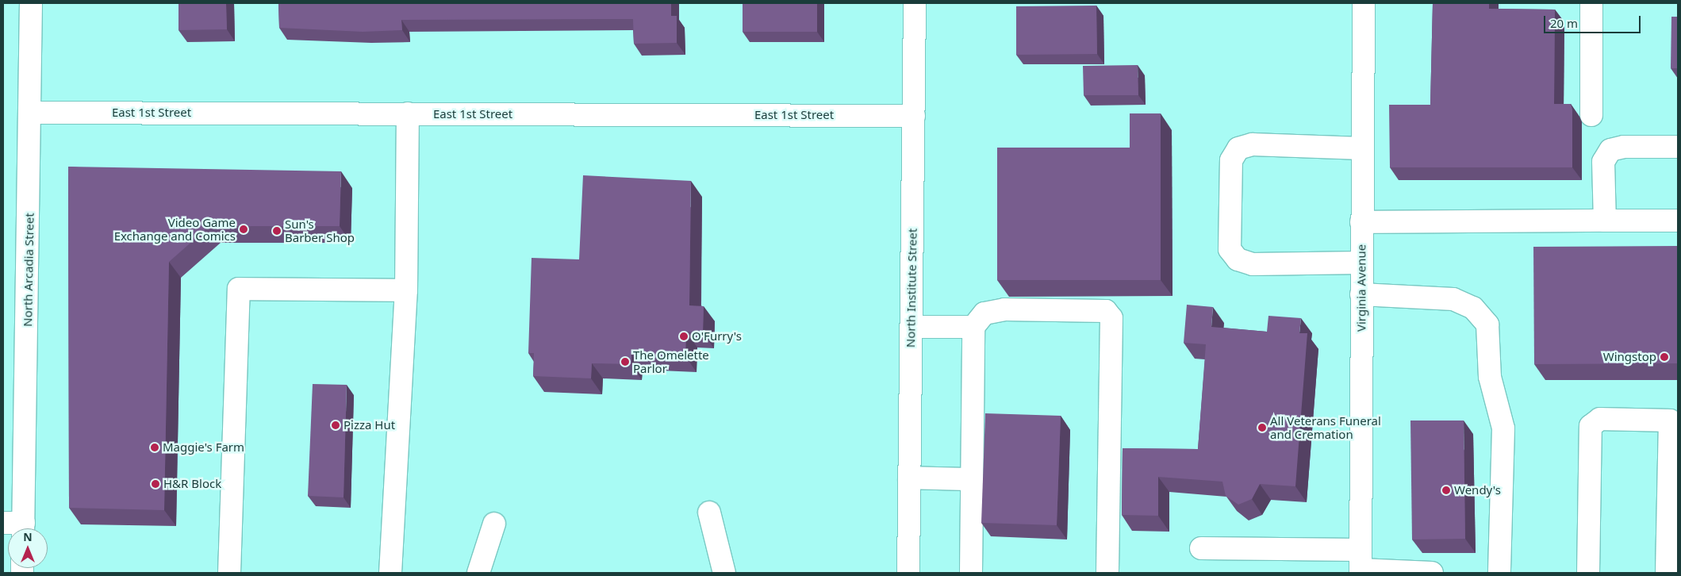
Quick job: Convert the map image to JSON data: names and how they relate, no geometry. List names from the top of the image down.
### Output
{
  "streets": {
    "street": [
      "East 1st Street",
      "North Arcadia Street",
      "North Institute Street",
      "Virginia Avenue"
    ]
  },
  "crossings": [
    ["East 1st Street", "North Arcadia Street"],
    ["East 1st Street", "North Institute Street"]
  ],
  "places": [
    "Video Game Exchange and Comics",
    "Sun's Barber Shop",
    "O'Furry's",
    "Wingstop",
    "The Omelette Parlor",
    "Pizza Hut",
    "All Veterans Funeral and Cremation",
    "Maggie's Farm",
    "H&R Block",
    "Wendy's"
  ],
  "scale_bar": "20 m",
  "north": "top"
}
